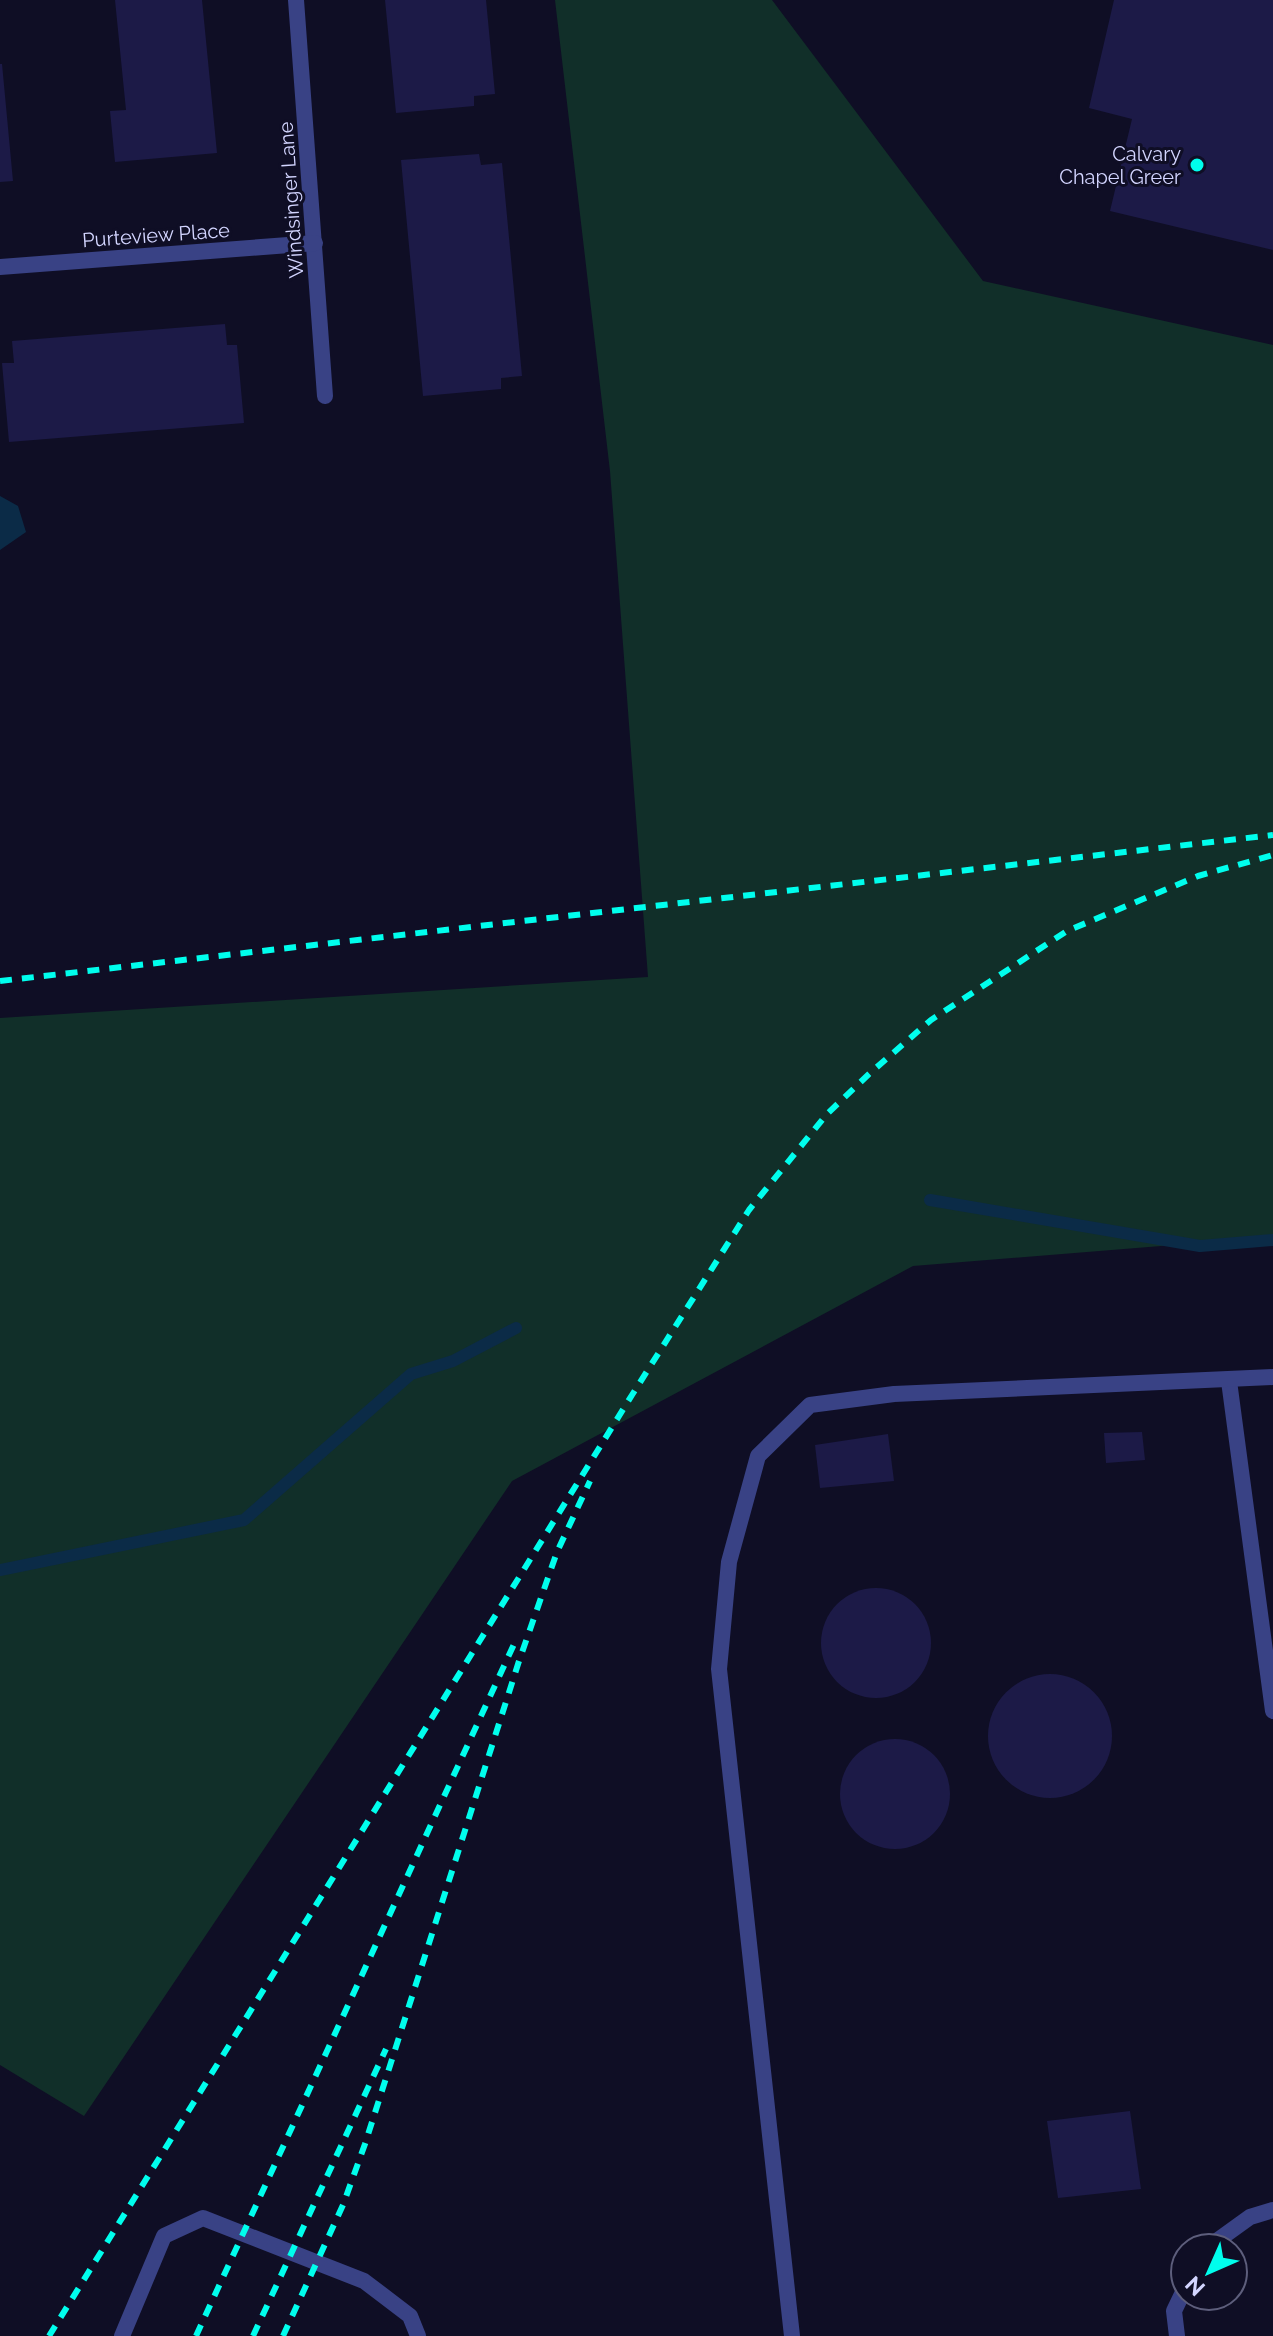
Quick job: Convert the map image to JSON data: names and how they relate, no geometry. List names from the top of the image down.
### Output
{
  "streets": {
    "street": ["Windsinger Lane", "Purteview Place"]
  },
  "crossings": [
    ["Windsinger Lane", "Purteview Place"]
  ],
  "places": ["Calvary Chapel Greer"],
  "north": "bottom left"
}
